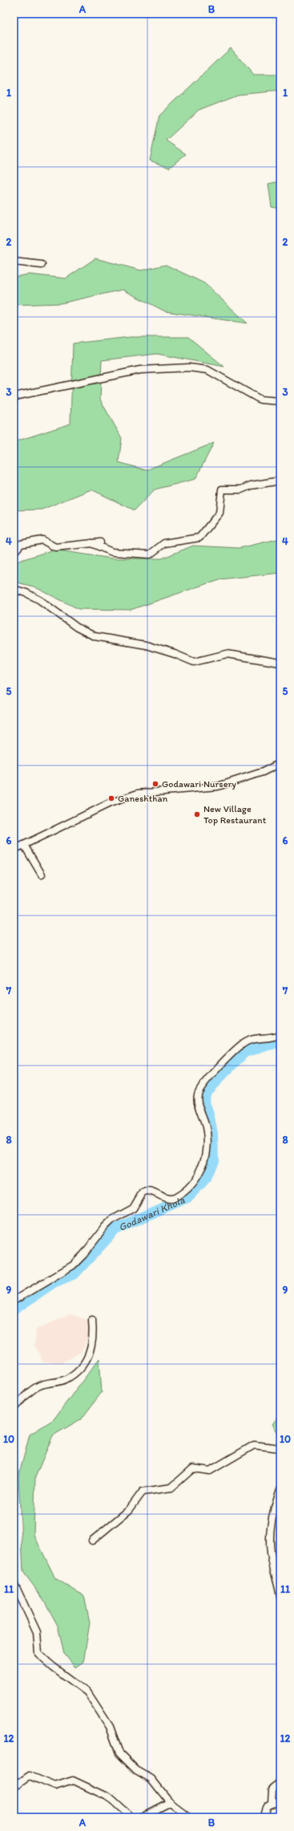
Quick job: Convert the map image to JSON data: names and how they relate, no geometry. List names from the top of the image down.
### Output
{
  "water": ["Godawari Khola"],
  "places": ["Godawari Nursery", "Ganeshthan", "New Village Top Restaurant"],
  "grid": {
    "columns": ["A", "B"],
    "rows": [
      "1",
      "2",
      "3",
      "4",
      "5",
      "6",
      "7",
      "8",
      "9",
      "10",
      "11",
      "12"
    ]
  }
}
